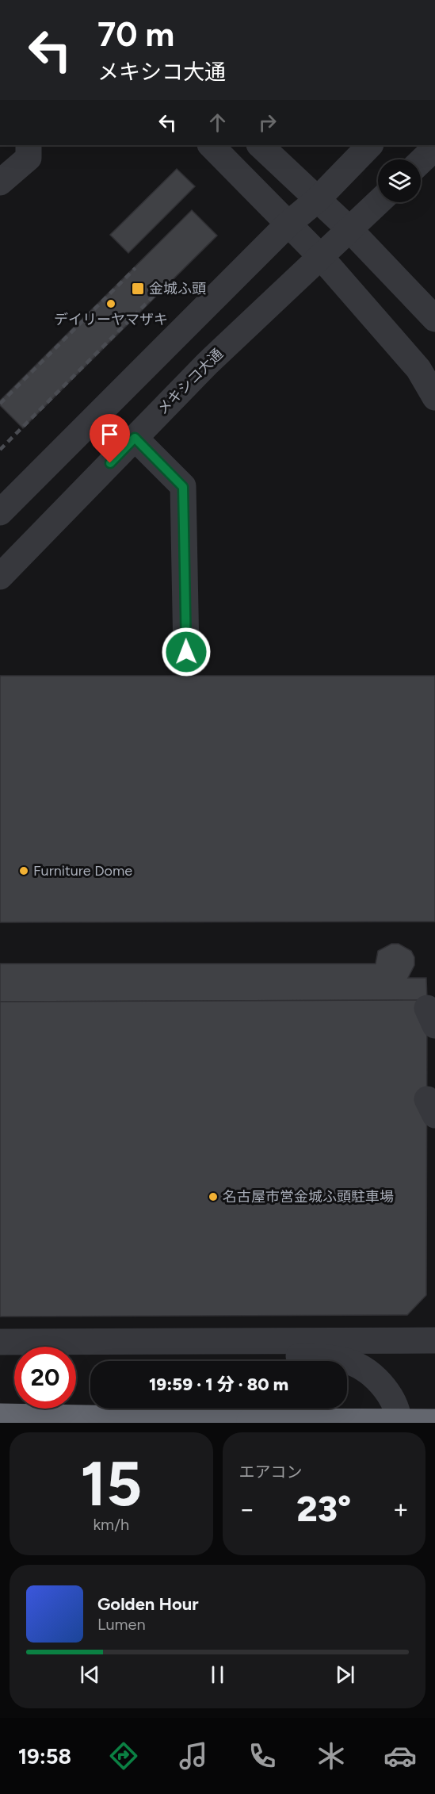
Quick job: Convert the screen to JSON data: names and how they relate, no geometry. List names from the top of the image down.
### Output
{
  "streets": {
    "street": ["メキシコ大通"]
  },
  "places": {
    "transit": ["金城ふ頭"],
    "other": ["デイリーヤマザキ", "Furniture Dome", "名古屋市営金城ふ頭駐車場"]
  },
  "page": {
    "turn": ["70 m", "メキシコ大通"],
    "limit": "20",
    "trip": "19:59 · 1 分 · 80 m",
    "tile": [
      ["15", "km/h"],
      "エアコン"
    ],
    "heat": ["−", "23°", "+"],
    "song": ["Golden Hour", "Lumen"],
    "tabs": "19:58"
  }
}
